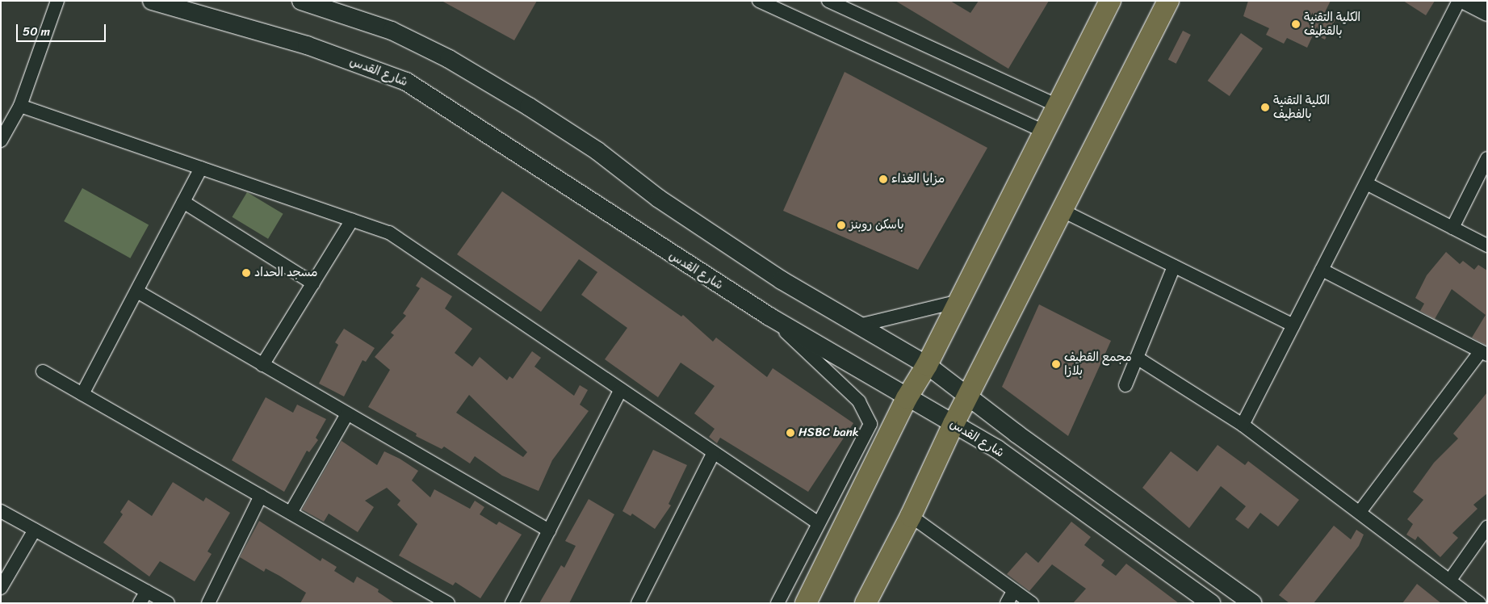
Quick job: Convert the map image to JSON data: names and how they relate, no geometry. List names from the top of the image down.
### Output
{
  "streets": {
    "main road": ["شارع القدس"]
  },
  "places": [
    "الكلية التقنية بالقطيف",
    "الكلية التقنية بالفطيف",
    "مزايا الغذاء",
    "باسكن روبنز",
    "مسجد الحداد",
    "مجمع القطيف بلازا",
    "HSBC bank"
  ],
  "scale_bar": "50 m"
}
